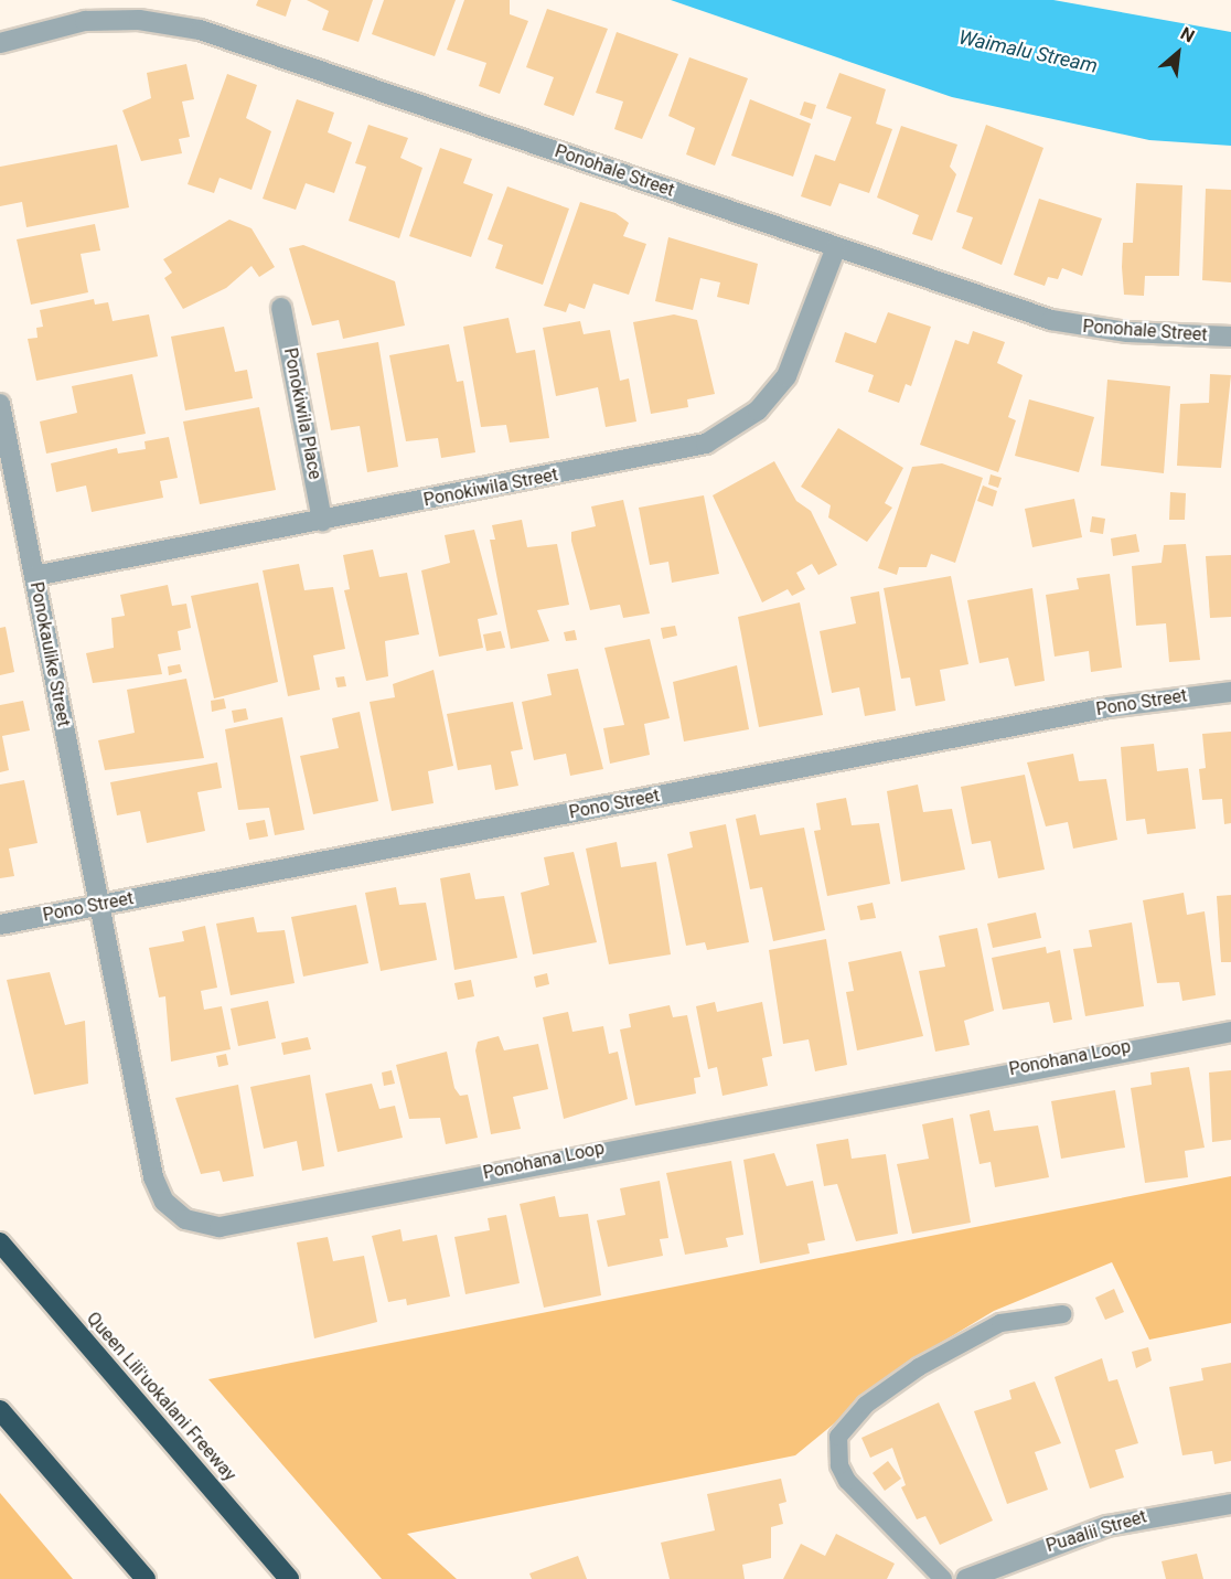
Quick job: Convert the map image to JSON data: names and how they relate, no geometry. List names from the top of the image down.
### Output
{
  "streets": {
    "highway": ["Queen Liliʻuokalani Freeway"],
    "street": [
      "Ponohale Street",
      "Ponokiwila Place",
      "Ponokiwila Street",
      "Ponokaulike Street",
      "Pono Street",
      "Ponohana Loop",
      "Puaalii Street"
    ]
  },
  "crossings": [
    ["Ponohale Street", "Ponokiwila Street"],
    ["Ponokiwila Place", "Ponokiwila Street"],
    ["Ponokiwila Street", "Ponokaulike Street"],
    ["Ponokaulike Street", "Pono Street"],
    ["Ponokaulike Street", "Ponohana Loop"],
    ["Pono Street", "Ponohana Loop"]
  ],
  "water": ["Waimalu Stream"],
  "north": "top right"
}
